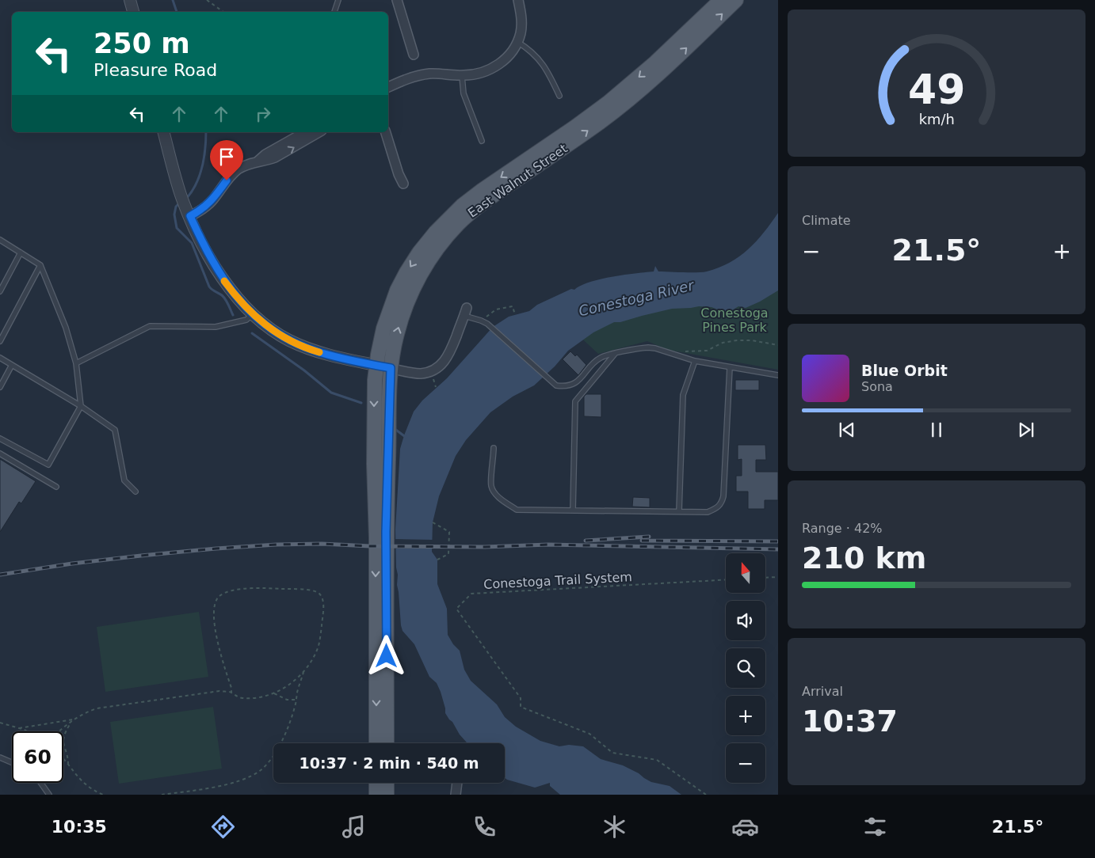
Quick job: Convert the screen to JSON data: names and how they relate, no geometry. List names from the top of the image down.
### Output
{
  "streets": {
    "main road": ["East Walnut Street"],
    "path": ["Conestoga Trail System"]
  },
  "water": ["Conestoga River"],
  "parks": ["Conestoga Pines Park"],
  "north": "top",
  "page": {
    "turn": ["250 m", "Pleasure Road"],
    "tile": [
      "Climate",
      ["Range · 42%", "210 km"],
      ["Arrival", "10:37"]
    ],
    "heat": ["−", "21.5°", "+"],
    "song": ["Blue Orbit", "Sona"],
    "map_buttons": ["+", "−"],
    "limit": "60",
    "trip": "10:37 · 2 min · 540 m",
    "tabs": ["10:35", "21.5°"],
    "gauge": ["49", "km/h"]
  }
}
